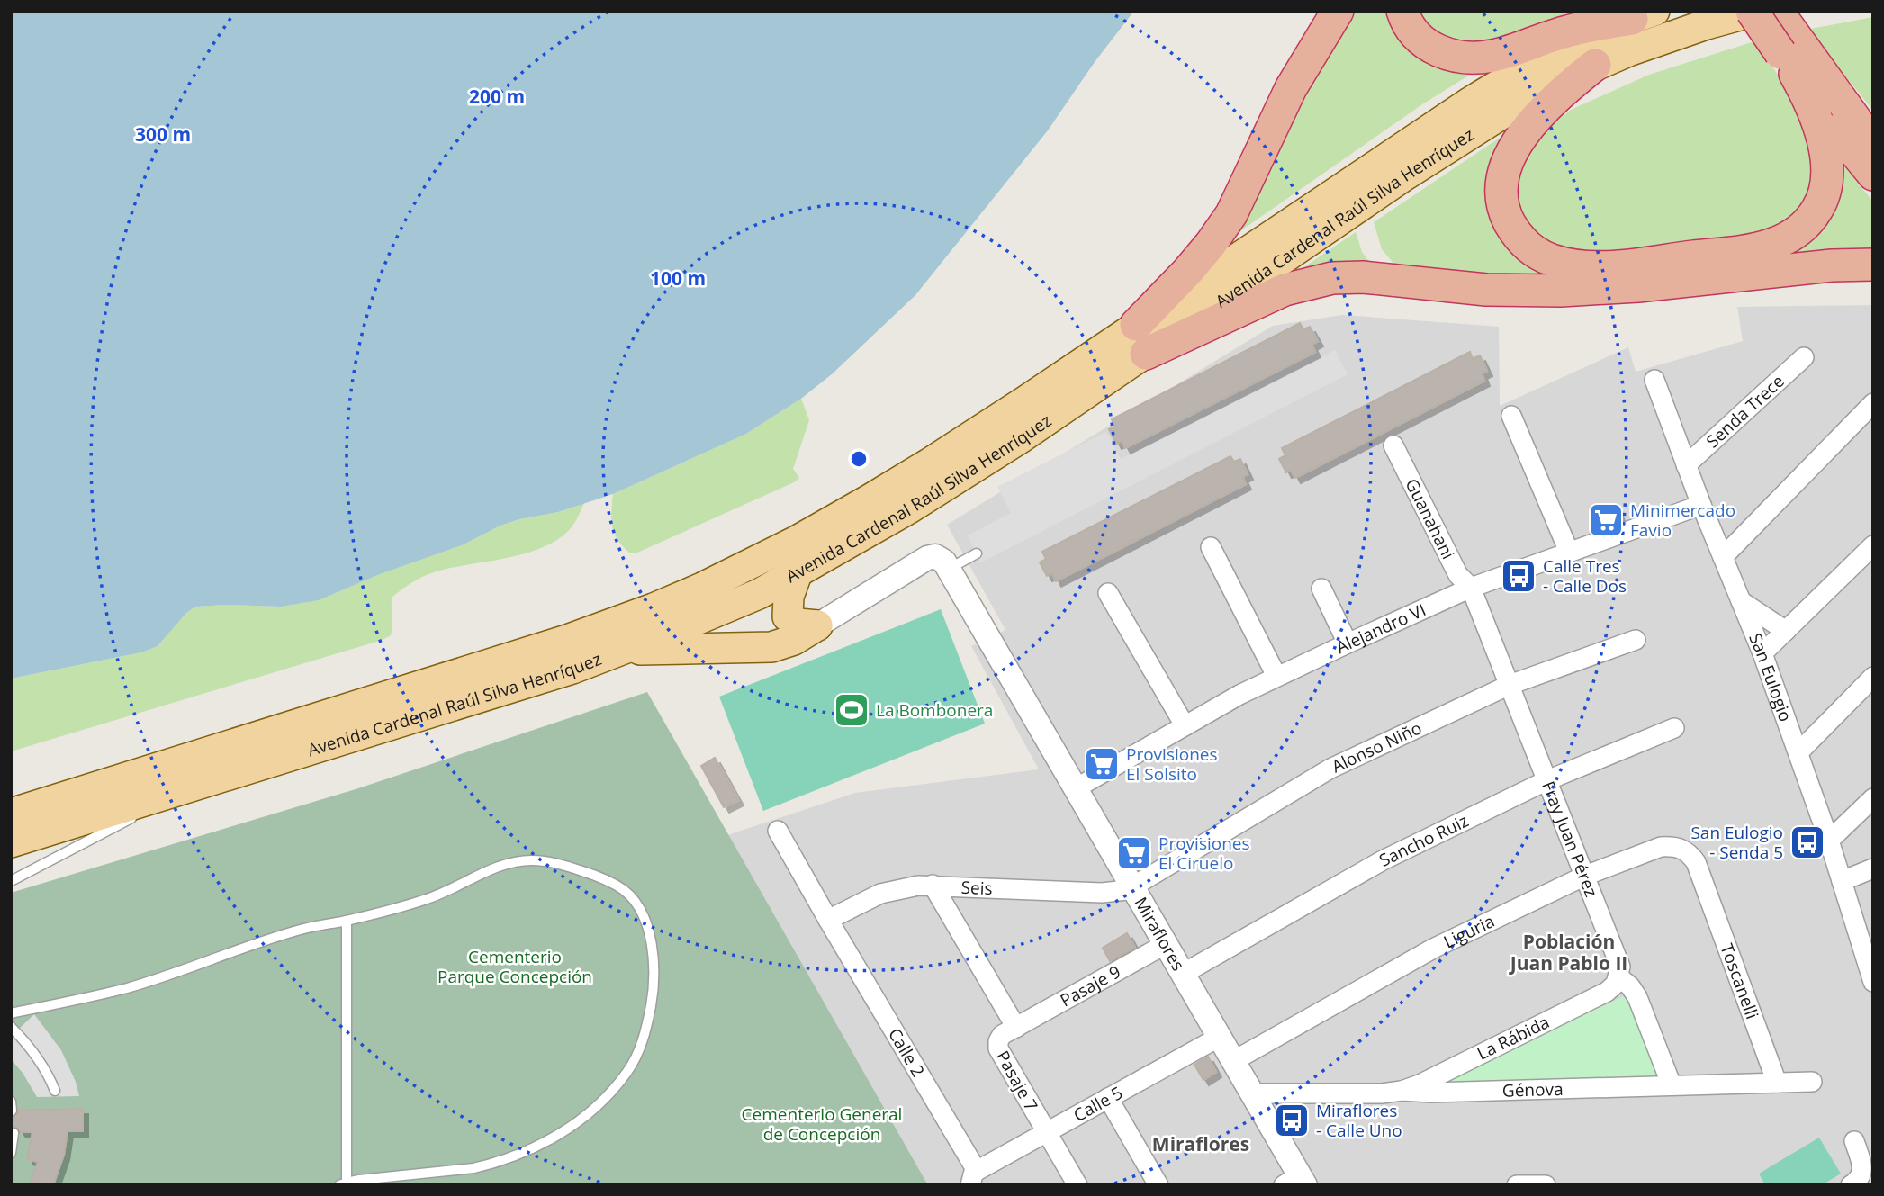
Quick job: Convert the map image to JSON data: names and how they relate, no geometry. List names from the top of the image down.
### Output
{
  "streets": {
    "main road": ["Avenida Cardenal Raúl Silva Henríquez"],
    "street": [
      "Senda Trece",
      "Guanahani",
      "Alejandro VI",
      "San Eulogio",
      "Alonso Niño",
      "Fray Juan Pérez",
      "Sancho Ruiz",
      "Seis",
      "Liguria",
      "Miraflores",
      "Toscanelli",
      "Pasaje 9",
      "La Rábida",
      "Calle 2",
      "Pasaje 7",
      "Génova",
      "Calle 5"
    ]
  },
  "crossings": [
    ["Senda Trece", "San Eulogio"],
    ["Guanahani", "Alejandro VI"],
    ["Guanahani", "Fray Juan Pérez"],
    ["Alejandro VI", "San Eulogio"],
    ["Alejandro VI", "Fray Juan Pérez"],
    ["Alejandro VI", "Miraflores"],
    ["Alonso Niño", "Fray Juan Pérez"],
    ["Alonso Niño", "Seis"],
    ["Alonso Niño", "Miraflores"],
    ["Fray Juan Pérez", "Sancho Ruiz"],
    ["Fray Juan Pérez", "Liguria"],
    ["Fray Juan Pérez", "La Rábida"],
    ["Fray Juan Pérez", "Génova"],
    ["Sancho Ruiz", "Miraflores"],
    ["Seis", "Miraflores"],
    ["Seis", "Calle 2"],
    ["Seis", "Pasaje 7"],
    ["Liguria", "Miraflores"],
    ["Liguria", "Toscanelli"],
    ["Miraflores", "Pasaje 9"],
    ["Miraflores", "Génova"],
    ["Miraflores", "Calle 5"],
    ["Toscanelli", "Génova"],
    ["Pasaje 9", "Pasaje 7"],
    ["La Rábida", "Génova"],
    ["Calle 2", "Calle 5"],
    ["Pasaje 7", "Calle 5"]
  ],
  "districts": ["Población Juan Pablo II", "Miraflores"],
  "parks": ["Cementerio Parque Concepción", "Cementerio General de Concepción"],
  "places": {
    "supermarket": ["Minimercado Favio", "Provisiones El Solsito", "Provisiones El Ciruelo"],
    "bus stop": ["Calle Tres - Calle Dos", "San Eulogio - Senda 5", "Miraflores - Calle Uno"],
    "sports": ["La Bombonera"]
  },
  "rings": ["200 m", "300 m", "100 m"]
}
